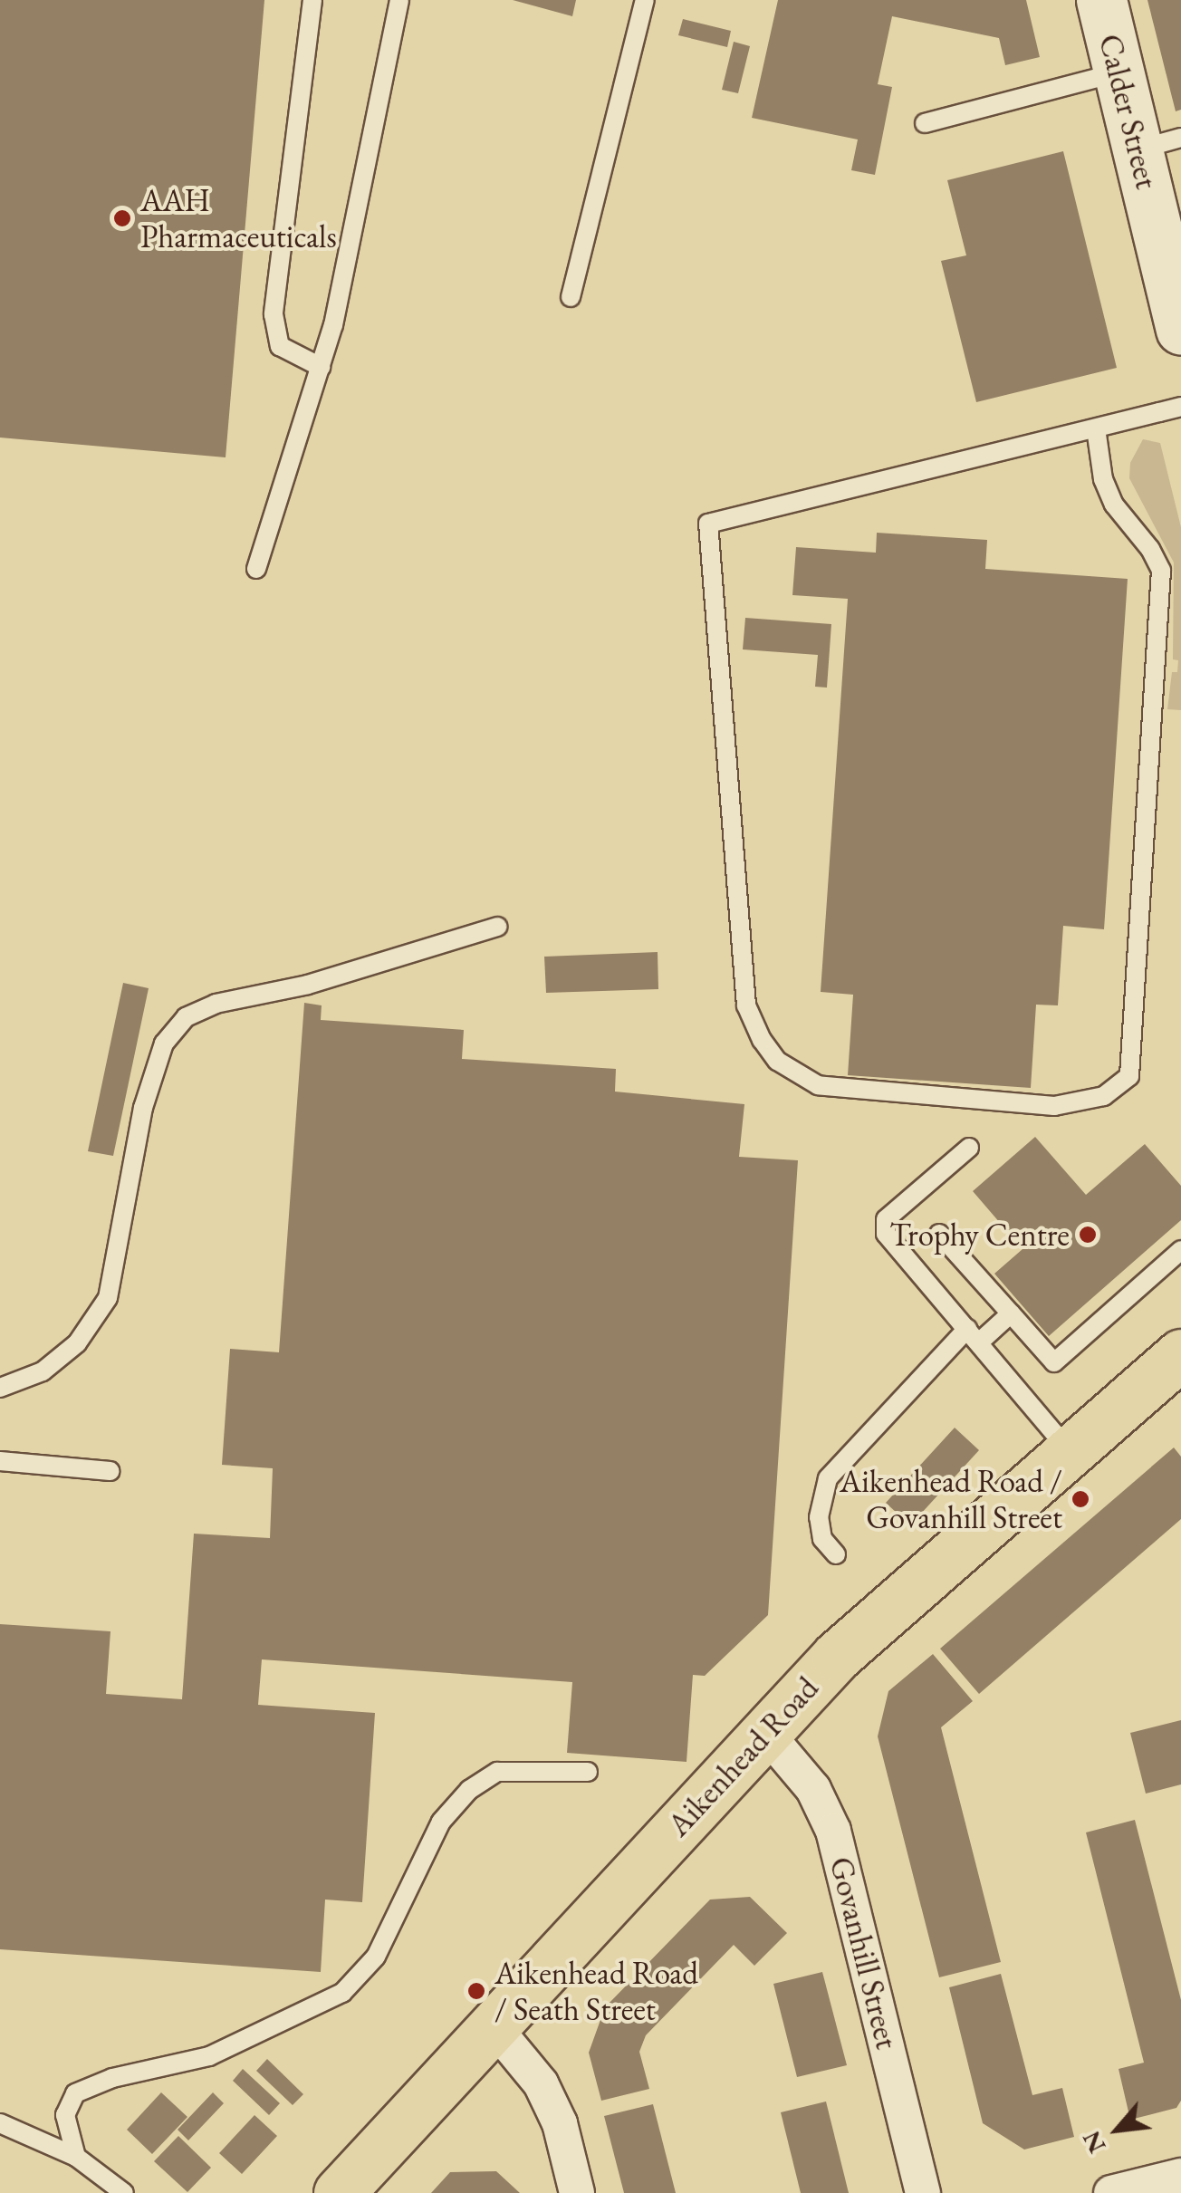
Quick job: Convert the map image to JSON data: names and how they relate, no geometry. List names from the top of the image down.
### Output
{
  "streets": {
    "main road": ["Calder Street", "Aikenhead Road"],
    "street": ["Govanhill Street"]
  },
  "crossings": [
    ["Aikenhead Road", "Govanhill Street"]
  ],
  "places": [
    "AAH Pharmaceuticals",
    "Trophy Centre",
    "Aikenhead Road / Govanhill Street",
    "Aikenhead Road / Seath Street"
  ],
  "north": "bottom left"
}
